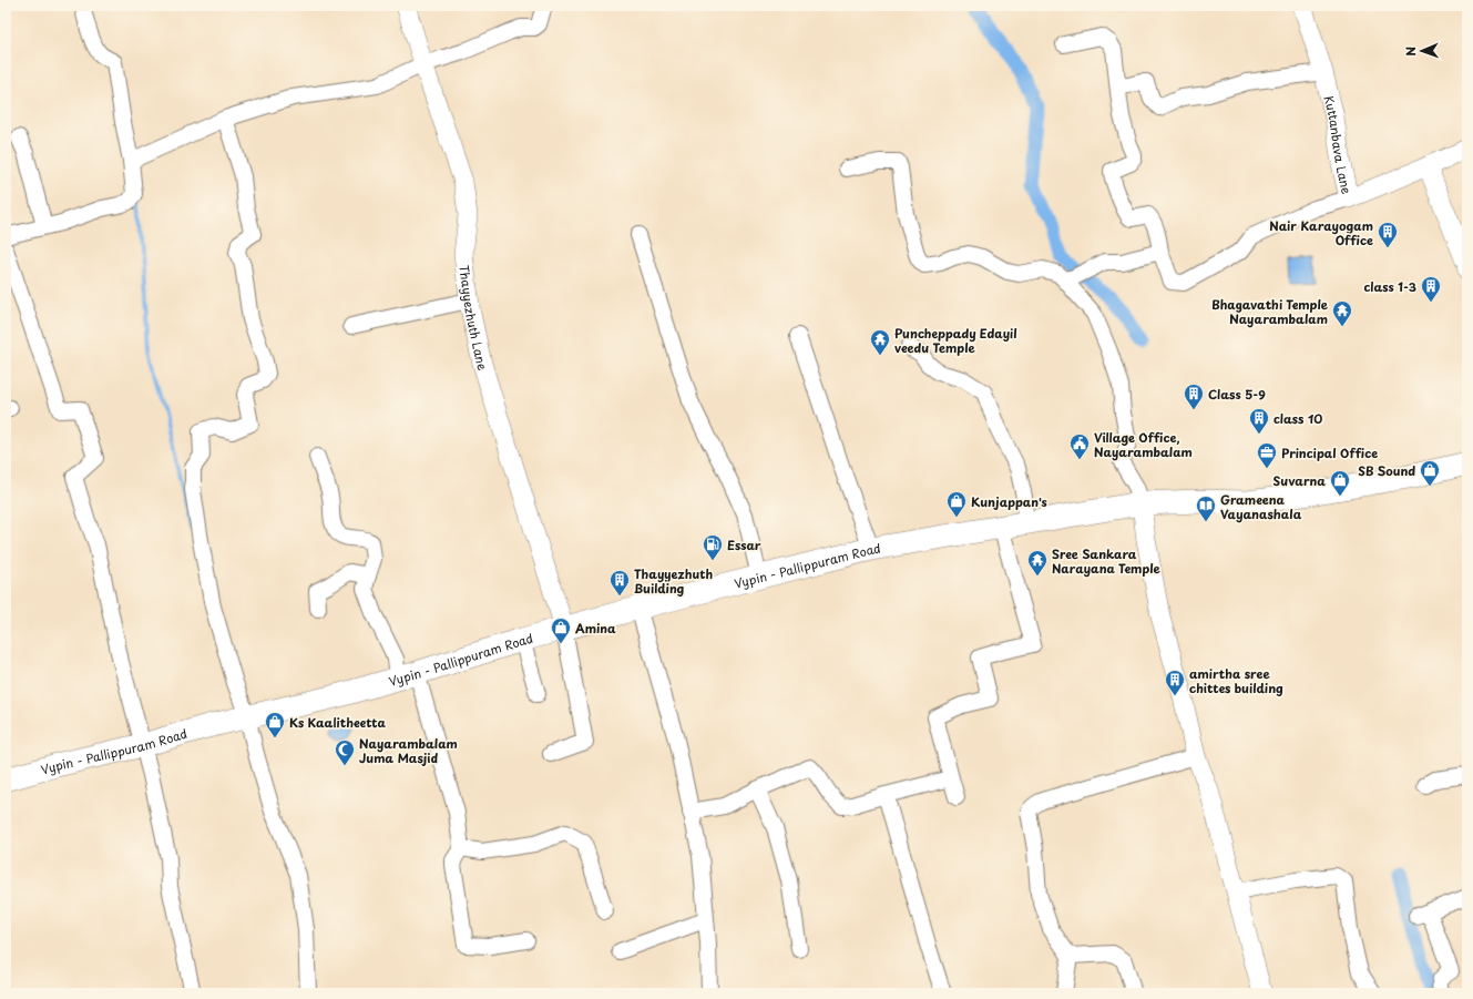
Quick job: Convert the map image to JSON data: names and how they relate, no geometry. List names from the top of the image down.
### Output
{
  "streets": {
    "main road": ["Vypin - Pallippuram Road"],
    "street": ["Kuttanbava Lane", "Thayyezhuth Lane"]
  },
  "crossings": [
    ["Thayyezhuth Lane", "Vypin - Pallippuram Road"]
  ],
  "places": {
    "building": [
      "Nair Karayogam Office",
      "class 1-3",
      "Class 5-9",
      "class 10",
      "Thayyezhuth Building",
      "amirtha sree chittes building"
    ],
    "temple": ["Bhagavathi Temple Nayarambalam", "Puncheppady Edayil veedu Temple", "Sree Sankara Narayana Temple"],
    "public building": ["Village Office, Nayarambalam"],
    "office": ["Principal Office"],
    "shop": [
      "SB Sound",
      "Suvarna",
      "Kunjappan's",
      "Amina",
      "Ks Kaalitheetta"
    ],
    "library": ["Grameena Vayanashala"],
    "fuel station": ["Essar"],
    "mosque": ["Nayarambalam Juma Masjid"]
  },
  "north": "left"
}
